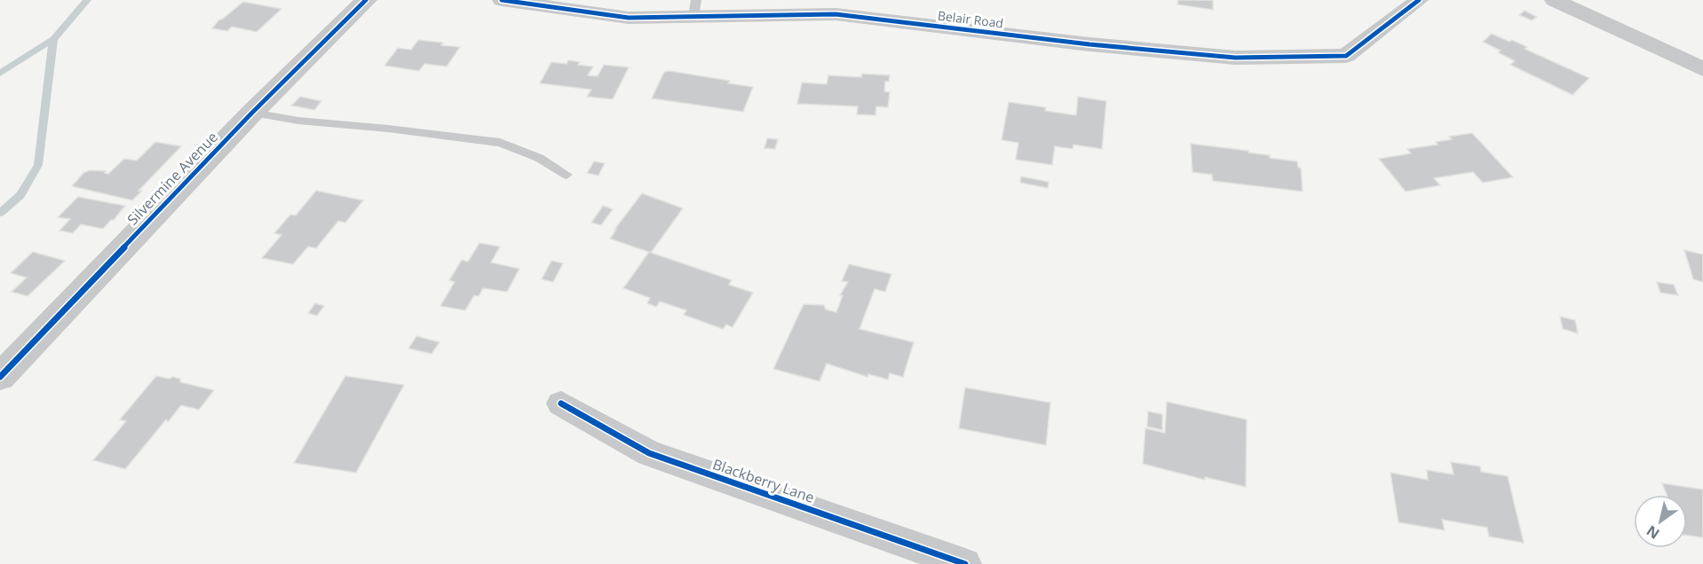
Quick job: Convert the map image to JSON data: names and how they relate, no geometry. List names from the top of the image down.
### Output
{
  "streets": {
    "street": ["Belair Road", "Silvermine Avenue", "Blackberry Lane"]
  },
  "north": "bottom left"
}
